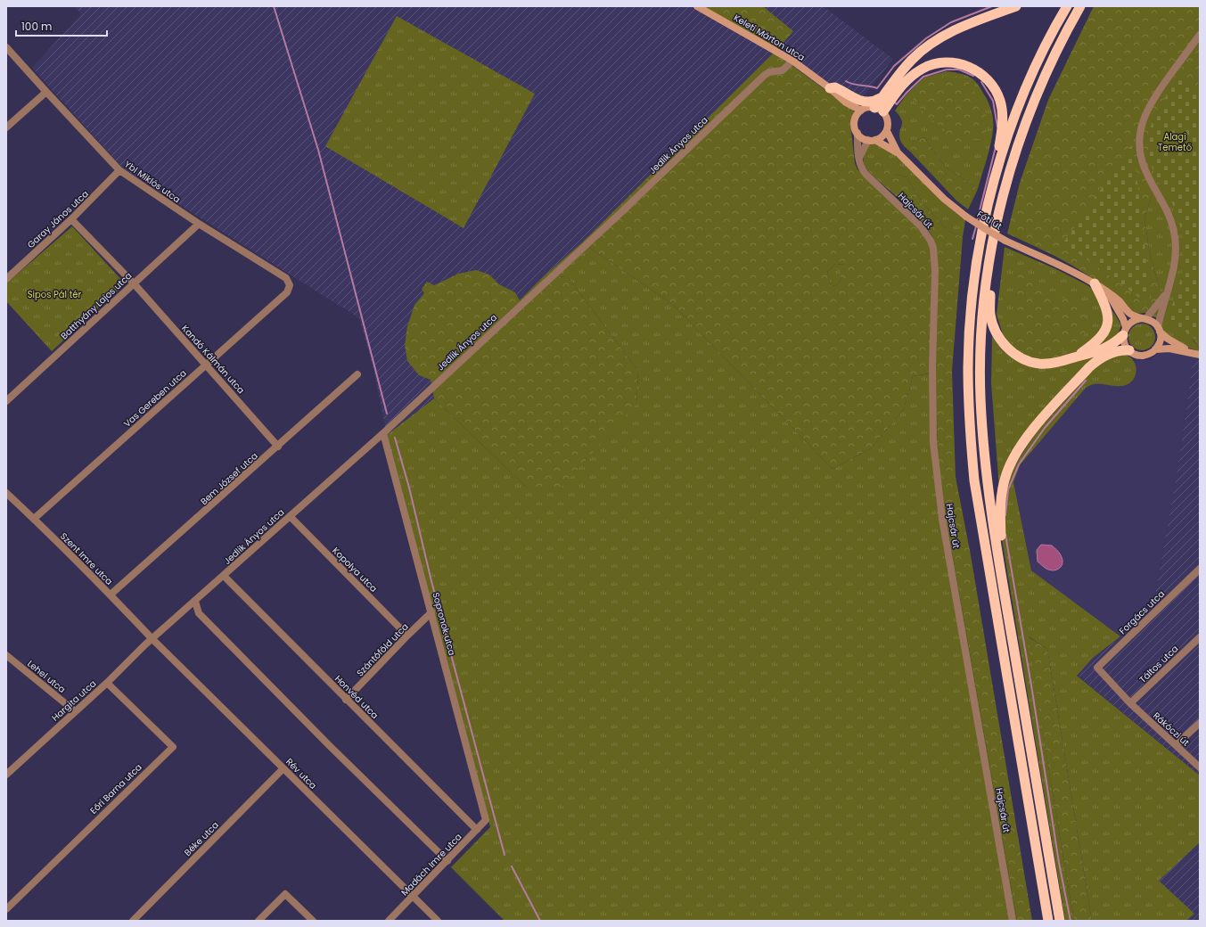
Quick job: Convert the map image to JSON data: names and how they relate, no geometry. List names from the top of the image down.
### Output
{
  "streets": {
    "main road": ["Keleti Márton utca", "Fóti út"],
    "street": [
      "Jedlik Ányos utca",
      "Ybl Miklós utca",
      "Hajcsár út",
      "Garay János utca",
      "Batthyány Lajos utca",
      "Kandó Kálmán utca",
      "Vas Gereben utca",
      "Bem József utca",
      "Szent Imre utca",
      "Kopolya utca",
      "Forgács utca",
      "Sopronok utca",
      "Szántóföld utca",
      "Táltos utca",
      "Lehel utca",
      "Honvéd utca",
      "Hargita utca",
      "Rákóczi út",
      "Rév utca",
      "Eőri Barna utca",
      "Béke utca",
      "Madách Imre utca"
    ]
  },
  "crossings": [
    ["Keleti Márton utca", "Jedlik Ányos utca"],
    ["Keleti Márton utca", "Hajcsár út"],
    ["Keleti Márton utca", "Fóti út"],
    ["Jedlik Ányos utca", "Szent Imre utca"],
    ["Jedlik Ányos utca", "Kopolya utca"],
    ["Jedlik Ányos utca", "Sopronok utca"],
    ["Jedlik Ányos utca", "Honvéd utca"],
    ["Jedlik Ányos utca", "Hargita utca"],
    ["Jedlik Ányos utca", "Rév utca"],
    ["Ybl Miklós utca", "Garay János utca"],
    ["Ybl Miklós utca", "Batthyány Lajos utca"],
    ["Ybl Miklós utca", "Vas Gereben utca"],
    ["Hajcsár út", "Fóti út"],
    ["Batthyány Lajos utca", "Kandó Kálmán utca"],
    ["Kandó Kálmán utca", "Vas Gereben utca"],
    ["Kandó Kálmán utca", "Bem József utca"],
    ["Vas Gereben utca", "Szent Imre utca"],
    ["Bem József utca", "Szent Imre utca"],
    ["Szent Imre utca", "Hargita utca"],
    ["Szent Imre utca", "Rév utca"],
    ["Kopolya utca", "Szántóföld utca"],
    ["Forgács utca", "Rákóczi út"],
    ["Sopronok utca", "Szántóföld utca"],
    ["Sopronok utca", "Madách Imre utca"],
    ["Szántóföld utca", "Honvéd utca"],
    ["Táltos utca", "Rákóczi út"],
    ["Lehel utca", "Hargita utca"],
    ["Honvéd utca", "Madách Imre utca"],
    ["Hargita utca", "Rév utca"],
    ["Hargita utca", "Eőri Barna utca"],
    ["Rév utca", "Béke utca"],
    ["Rév utca", "Madách Imre utca"]
  ],
  "parks": ["Alagi Temető", "Sipos Pál tér"],
  "scale_bar": "100 m"
}
